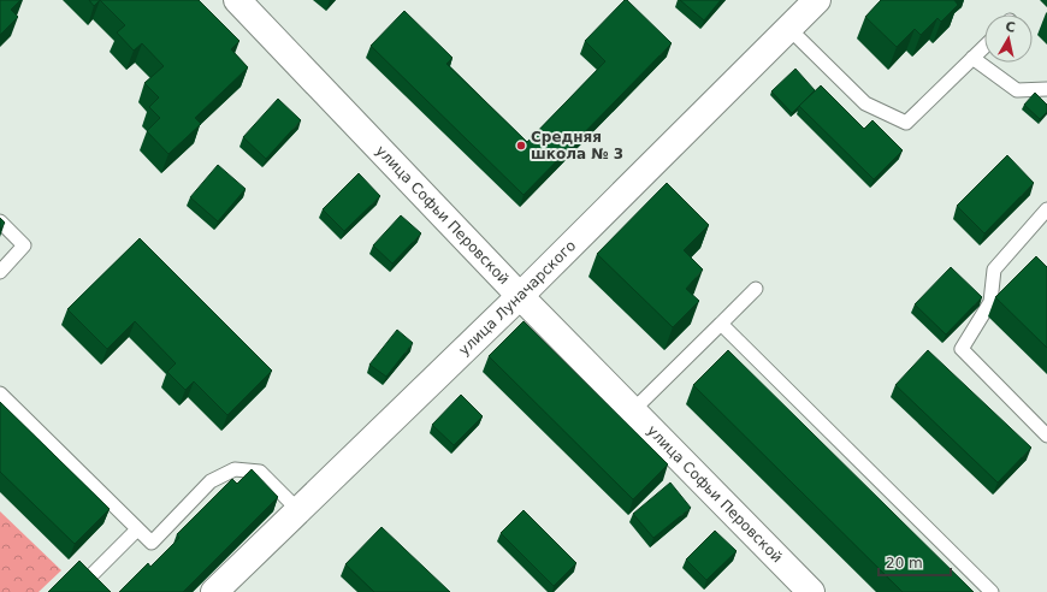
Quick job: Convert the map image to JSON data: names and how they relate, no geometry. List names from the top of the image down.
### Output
{
  "streets": {
    "street": ["улица Софьи Перовской", "улица Луначарского"]
  },
  "crossings": [
    ["улица Софьи Перовской", "улица Луначарского"]
  ],
  "places": ["Средняя школа № 3"],
  "scale_bar": "20 m",
  "north": "top"
}
